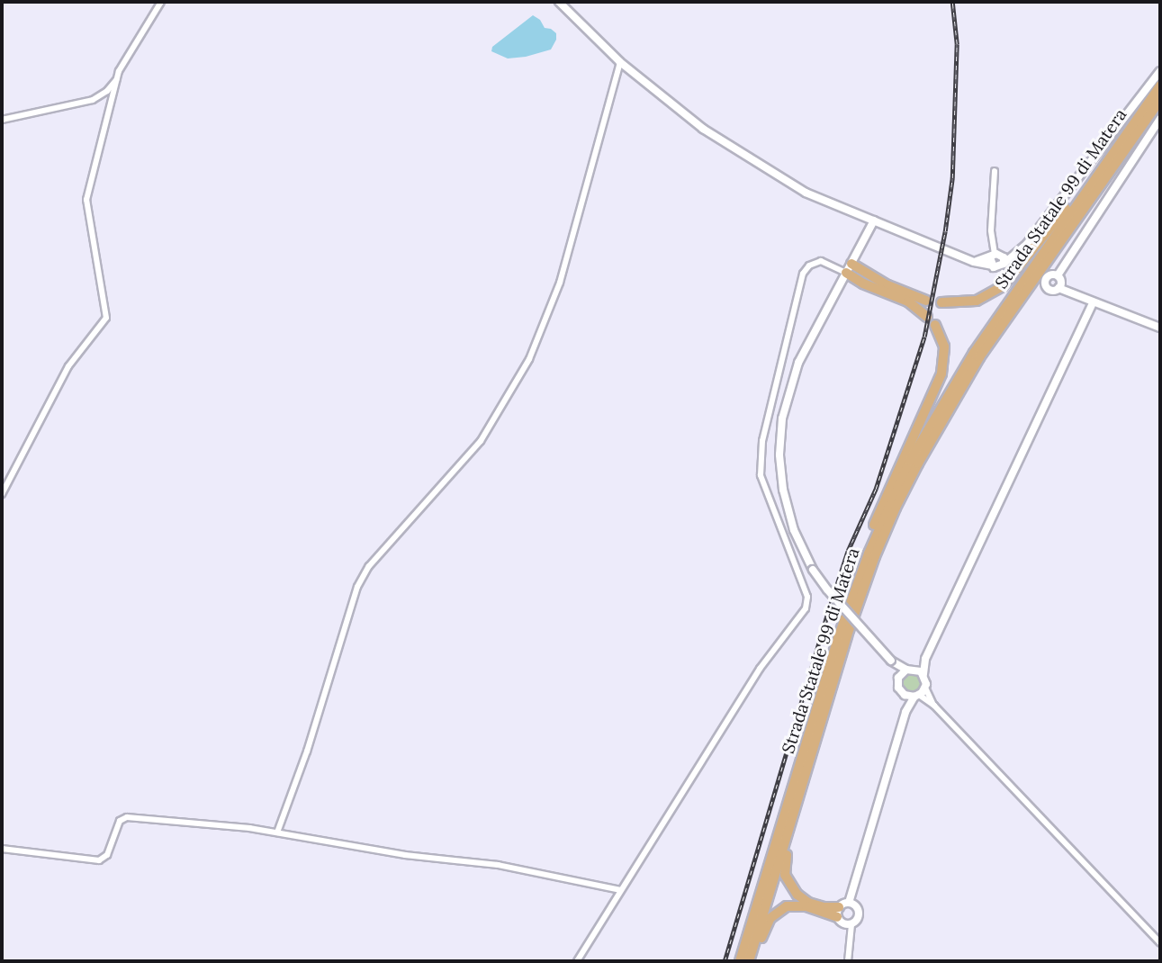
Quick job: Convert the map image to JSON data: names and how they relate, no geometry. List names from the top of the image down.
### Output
{
  "streets": {
    "highway": ["Strada Statale 99 di Matera"]
  }
}
